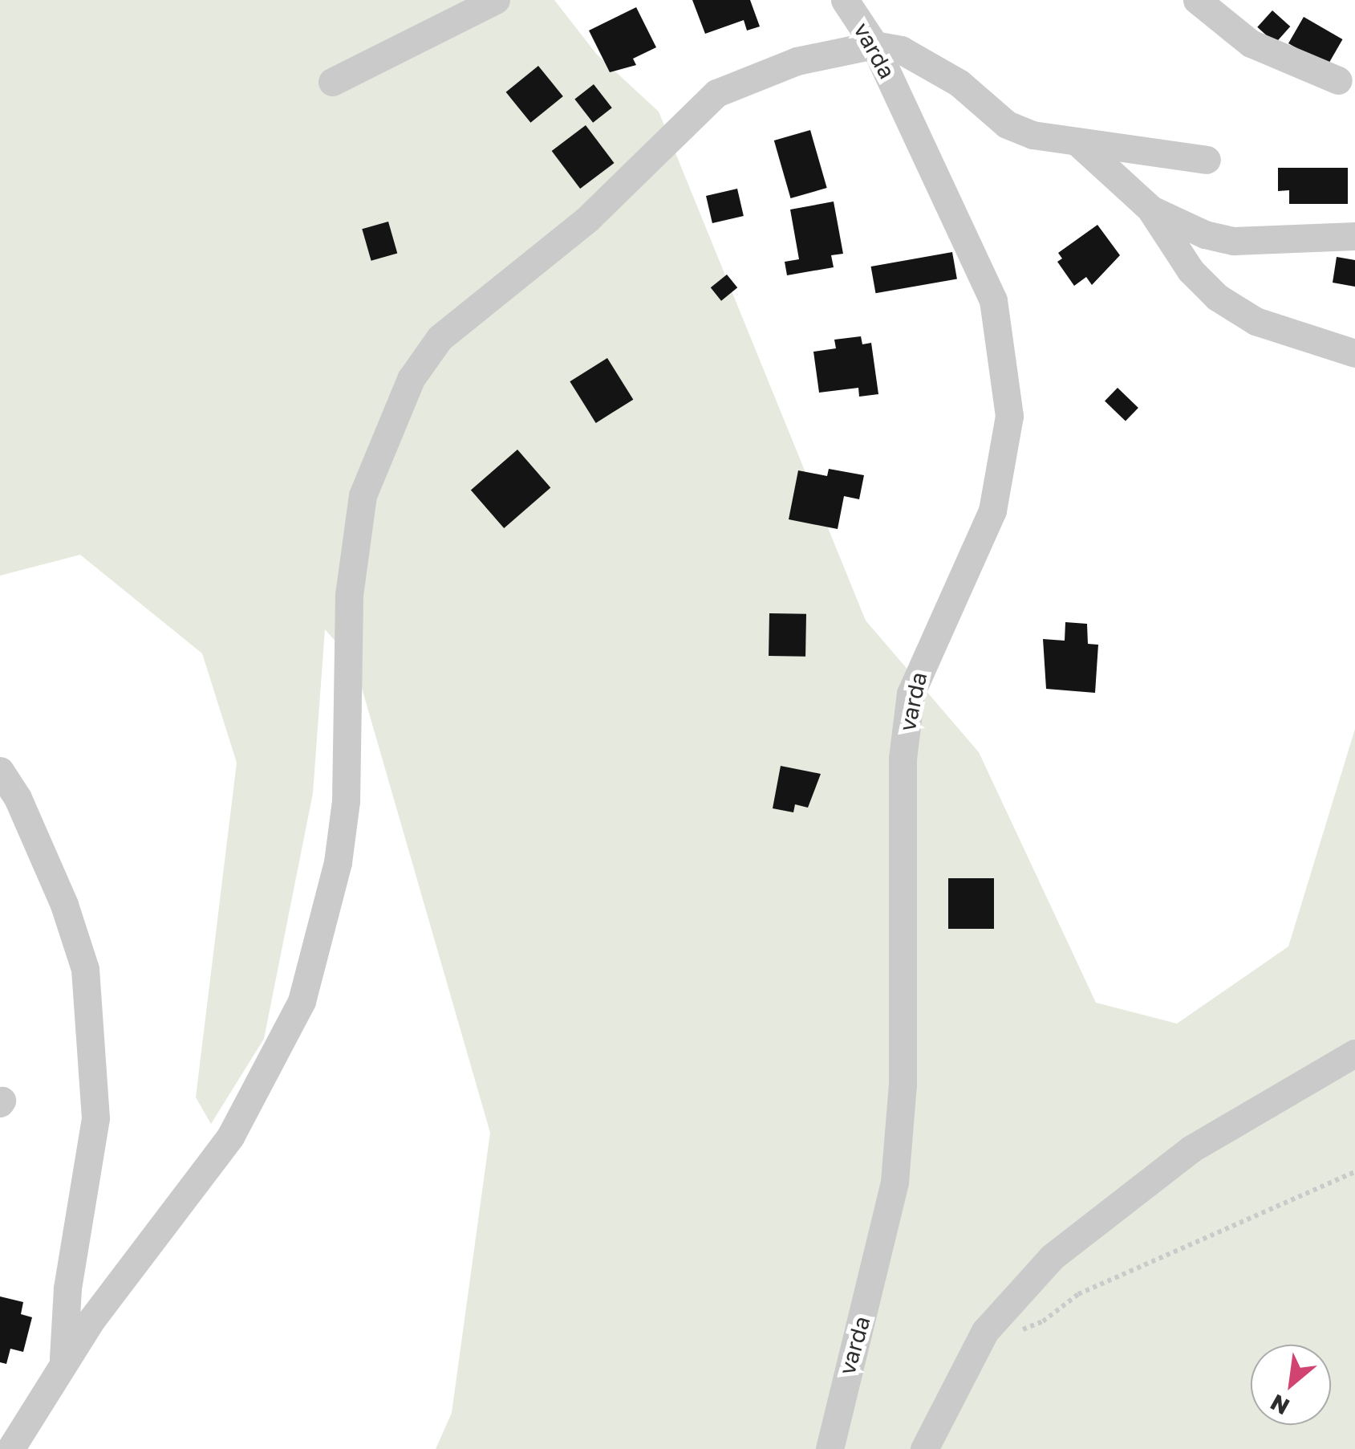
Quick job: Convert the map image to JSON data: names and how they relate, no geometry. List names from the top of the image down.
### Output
{
  "streets": {
    "street": ["varda"]
  },
  "north": "bottom left"
}
